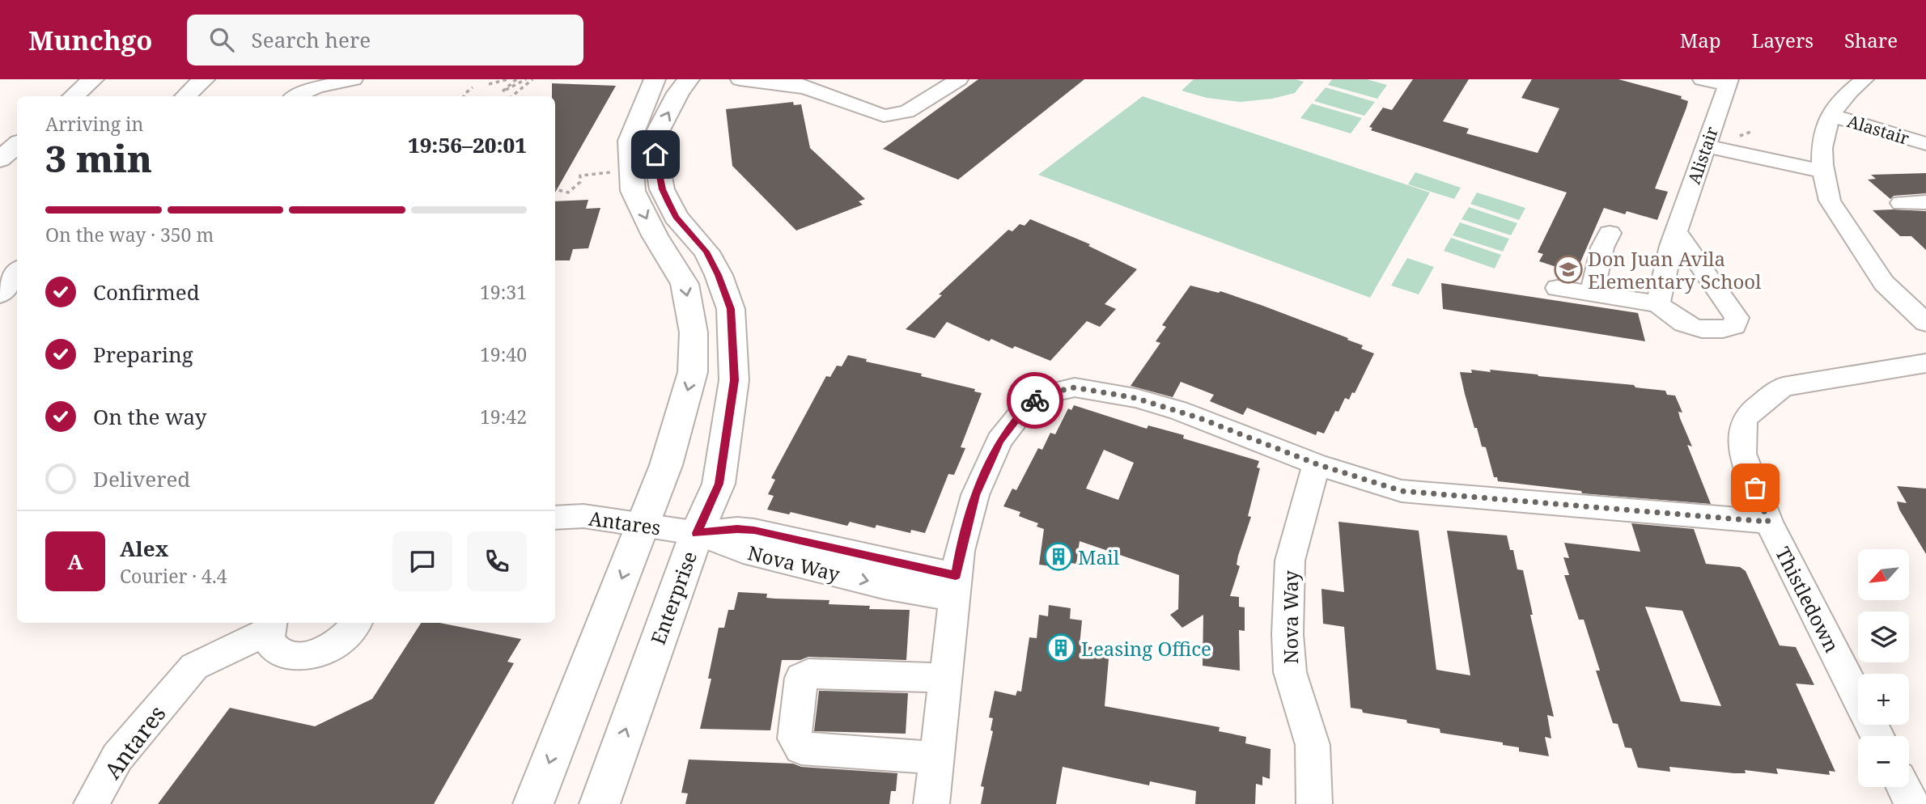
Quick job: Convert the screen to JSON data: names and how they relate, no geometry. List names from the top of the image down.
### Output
{
  "streets": {
    "main road": ["Enterprise"],
    "street": [
      "Alastair",
      "Alistair",
      "Antares",
      "Nova Way",
      "Thistledown"
    ]
  },
  "crossings": [
    ["Antares", "Nova Way"],
    ["Antares", "Enterprise"],
    ["Nova Way", "Enterprise"]
  ],
  "places": {
    "school or university": ["Don Juan Avila Elementary School"],
    "building": ["Mail", "Leasing Office"]
  },
  "north": "bottom left",
  "page": {
    "header": "Munchgo",
    "search": "Search here",
    "nav": ["Map", "Layers", "Share"],
    "heading": ["3 min", "Arriving in", "19:56–20:01"],
    "panel": ["Alex", "Courier · 4.4"],
    "bar": "On the way · 350 m",
    "list": [
      ["Confirmed", "19:31"],
      ["Preparing", "19:40"],
      ["On the way", "19:42"],
      "Delivered"
    ],
    "round": "A",
    "map_buttons": ["+", "−"]
  }
}
